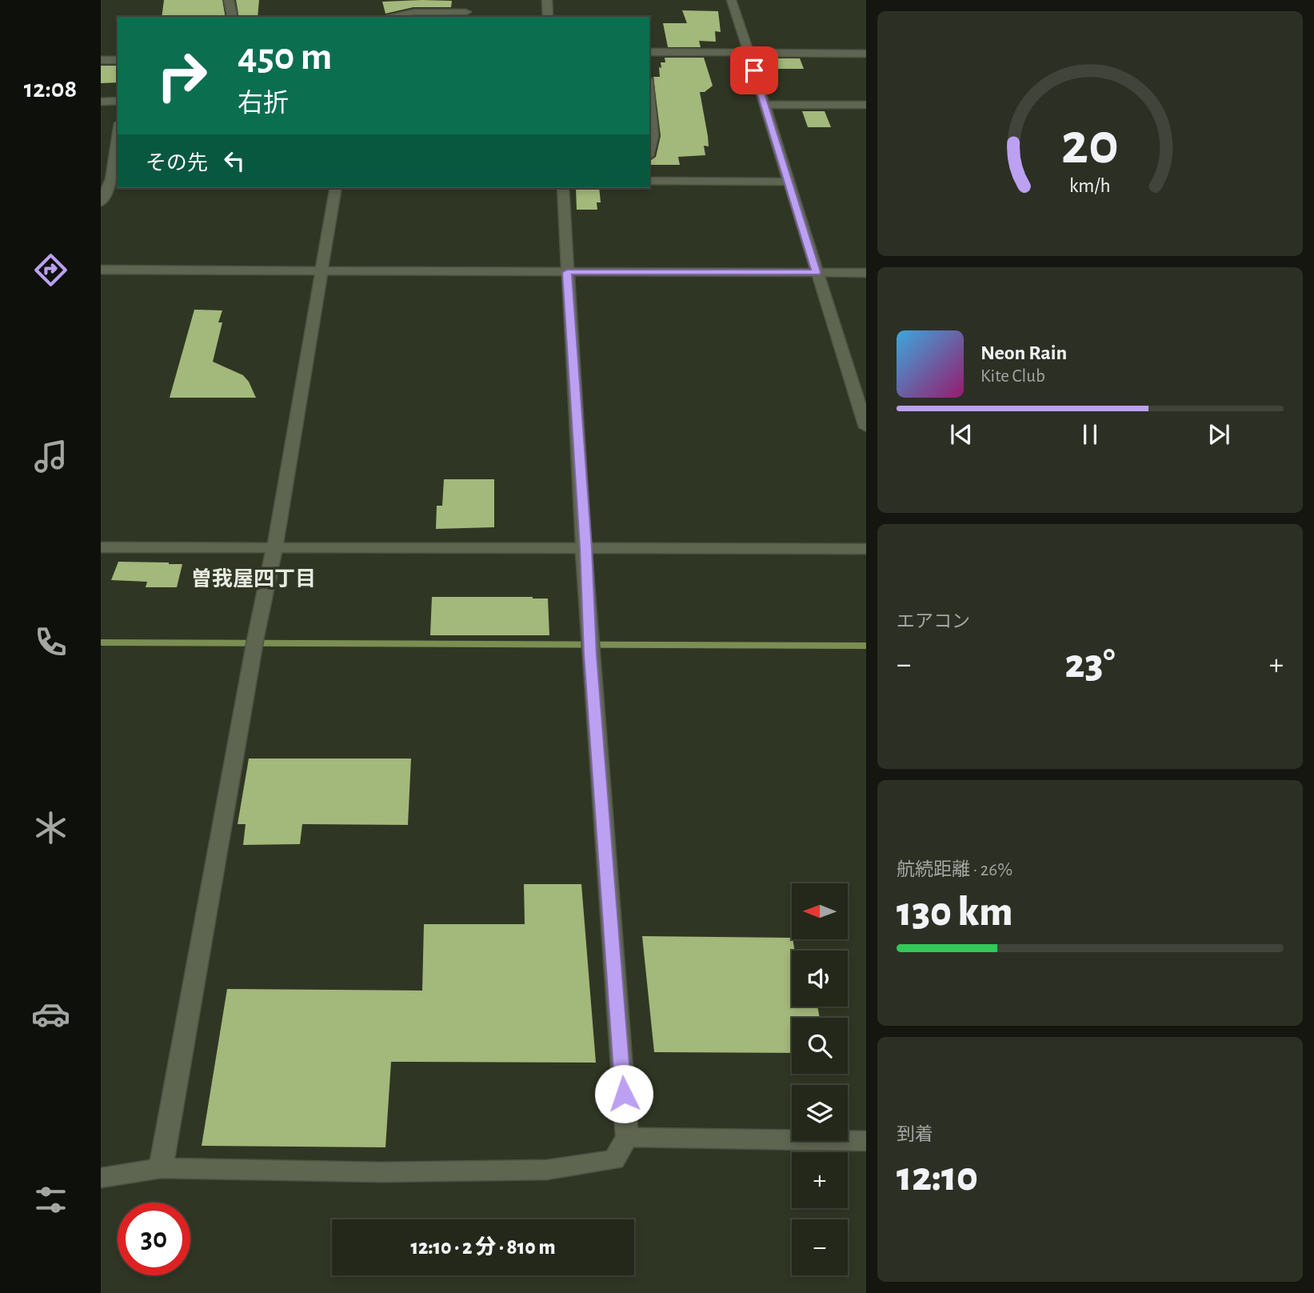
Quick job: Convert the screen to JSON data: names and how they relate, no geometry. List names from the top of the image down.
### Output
{
  "districts": ["曽我屋四丁目"],
  "north": "left",
  "page": {
    "tabs": "12:08",
    "turn": ["450 m", "右折"],
    "then": "その先",
    "song": ["Neon Rain", "Kite Club"],
    "tile": [
      "エアコン",
      ["航続距離 · 26%", "130 km"],
      ["到着", "12:10"]
    ],
    "heat": ["−", "23°", "+"],
    "map_buttons": ["+", "−"],
    "limit": "30",
    "trip": "12:10 · 2 分 · 810 m",
    "gauge": ["20", "km/h"]
  }
}
